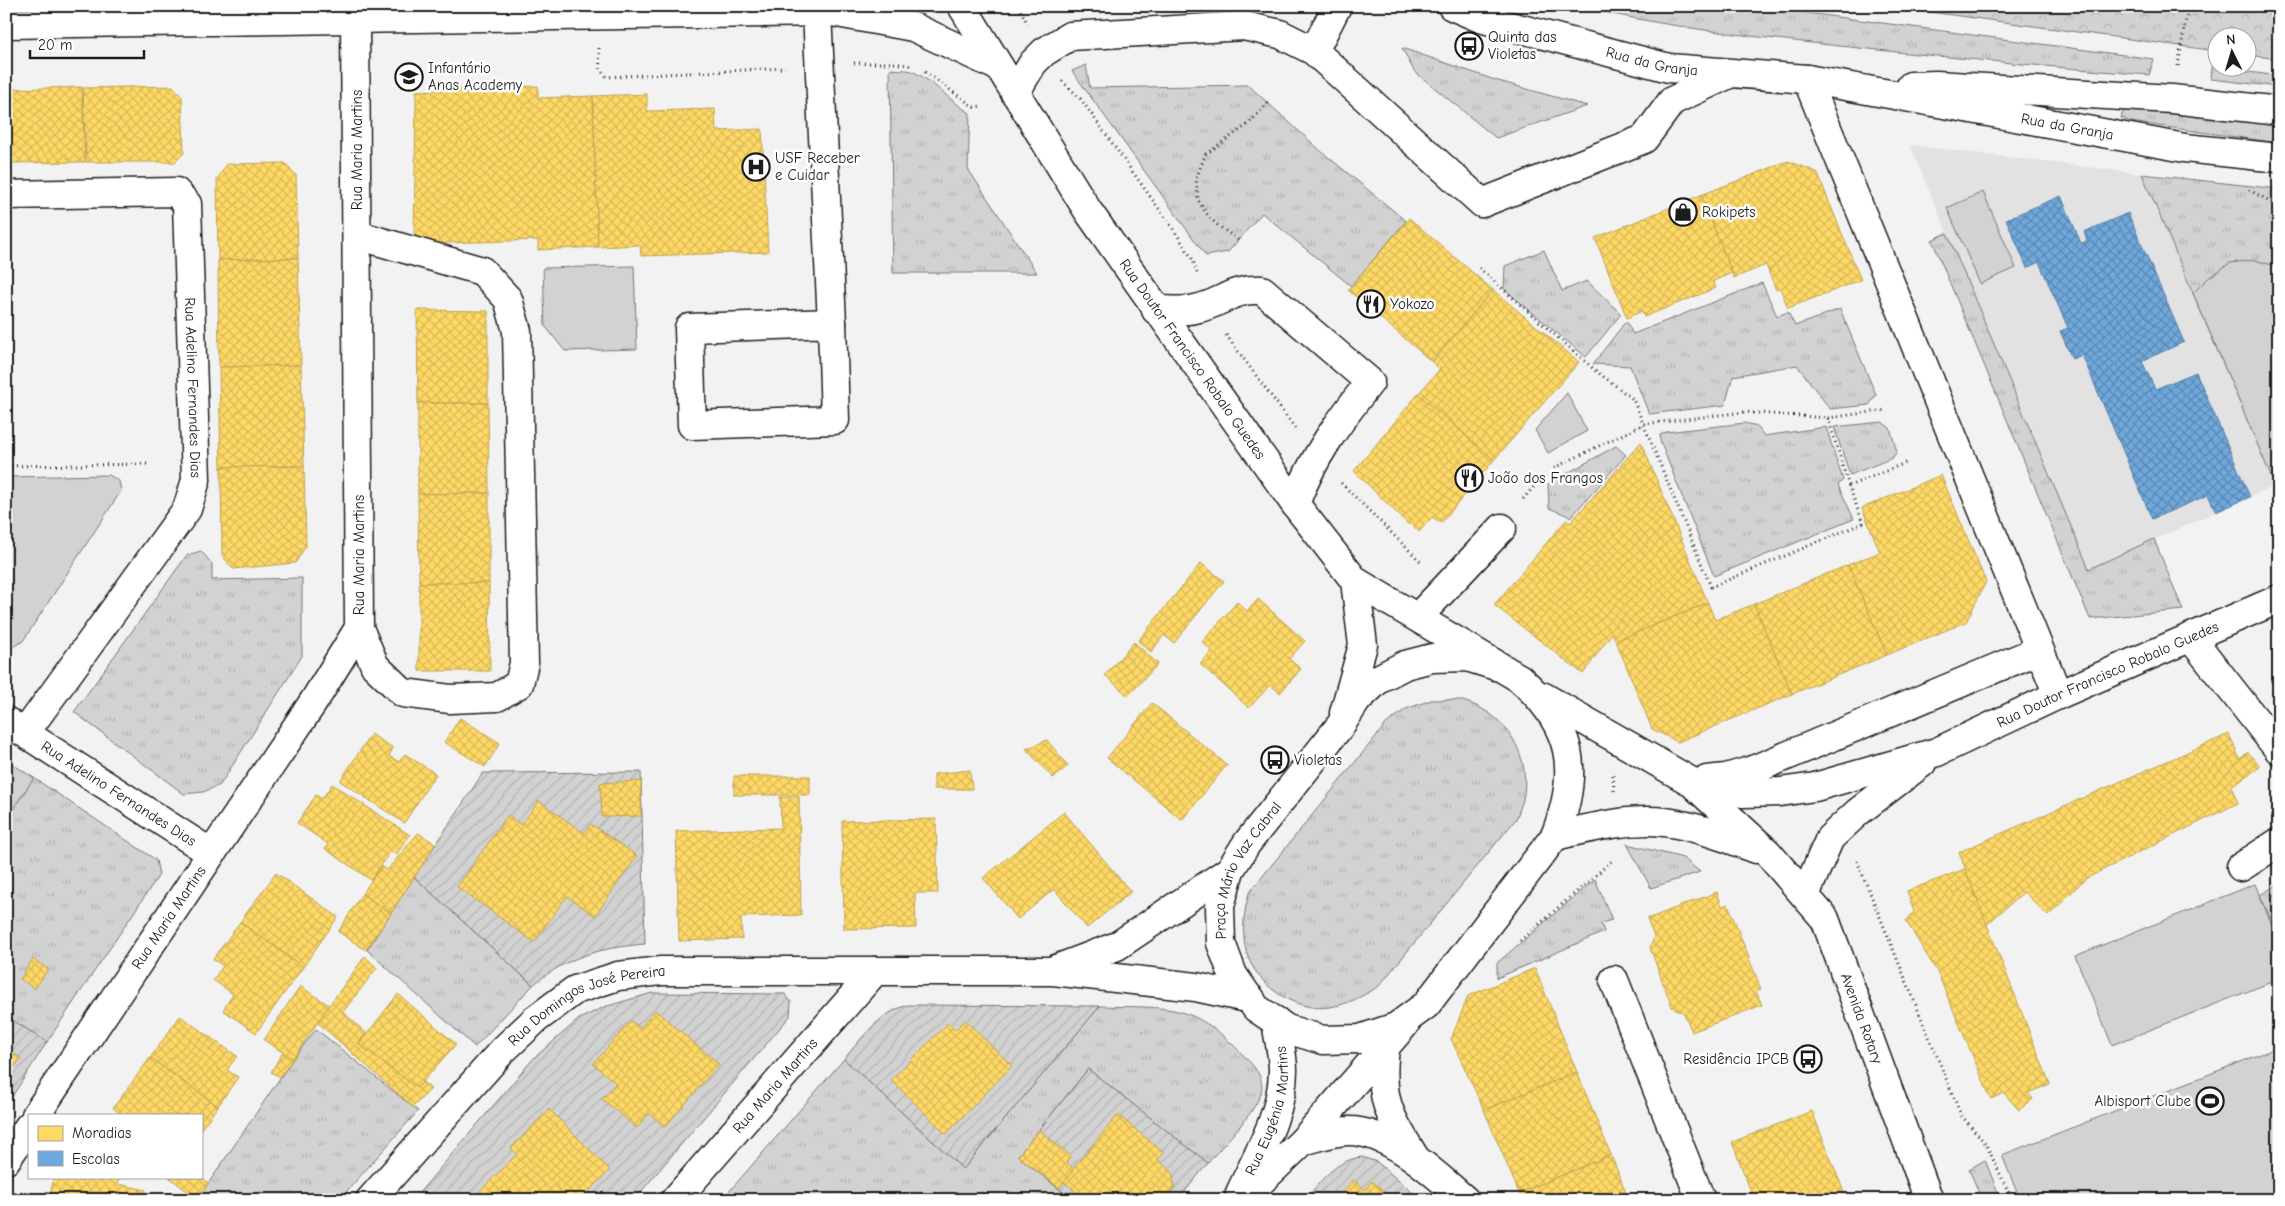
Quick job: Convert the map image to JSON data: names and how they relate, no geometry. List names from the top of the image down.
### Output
{
  "streets": {
    "street": [
      "Rua da Granja",
      "Rua Maria Martins",
      "Rua Doutor Francisco Robalo Guedes",
      "Rua Adelino Fernandes Dias",
      "Praça Mário Vaz Cabral",
      "Rua Domingos José Pereira",
      "Avenida Rotary",
      "Rua Eugénia Martins"
    ]
  },
  "crossings": [
    ["Rua Maria Martins", "Rua Adelino Fernandes Dias"],
    ["Rua Maria Martins", "Rua Domingos José Pereira"],
    ["Rua Doutor Francisco Robalo Guedes", "Avenida Rotary"],
    ["Praça Mário Vaz Cabral", "Rua Eugénia Martins"]
  ],
  "places": {
    "bus stop": ["Quinta das Violetas", "Violetas", "Residência IPCB"],
    "school or university": ["Infantário Anas Academy"],
    "hospital": ["USF Receber e Cuidar"],
    "shop": ["Rokipets"],
    "restaurant": ["Yokozo", "João dos Frangos"],
    "sports": ["Albisport Clube"]
  },
  "legend": ["Moradias", "Escolas"],
  "scale_bar": "20 m",
  "north": "top"
}
